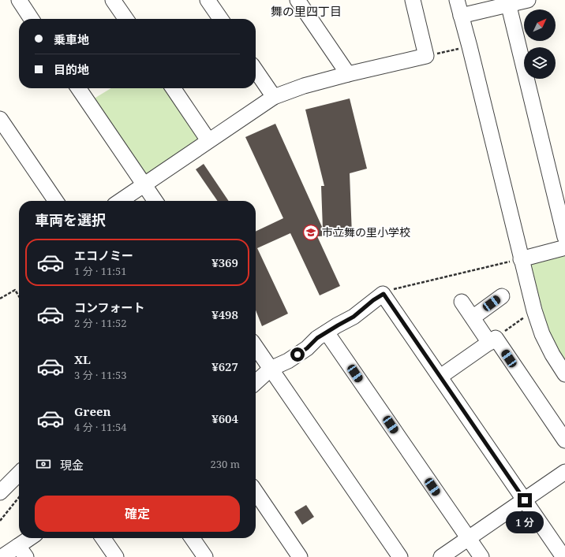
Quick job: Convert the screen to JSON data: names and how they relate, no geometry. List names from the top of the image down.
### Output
{
  "districts": ["舞の里四丁目"],
  "places": {
    "school or university": ["市立舞の里小学校"]
  },
  "north": "top right",
  "page": {
    "banner": ["乗車地", "目的地"],
    "heading": "車両を選択",
    "list": [
      {
        "name": "エコノミー",
        "note": "1 分 · 11:51",
        "value": "¥369"
      },
      {
        "name": "コンフォート",
        "note": "2 分 · 11:52",
        "value": "¥498"
      },
      {
        "name": "XL",
        "note": "3 分 · 11:53",
        "value": "¥627"
      },
      {
        "name": "Green",
        "note": "4 分 · 11:54",
        "value": "¥604"
      }
    ],
    "pay": ["現金", "230 m"],
    "buttons": "確定",
    "bubble": "1 分"
  }
}
